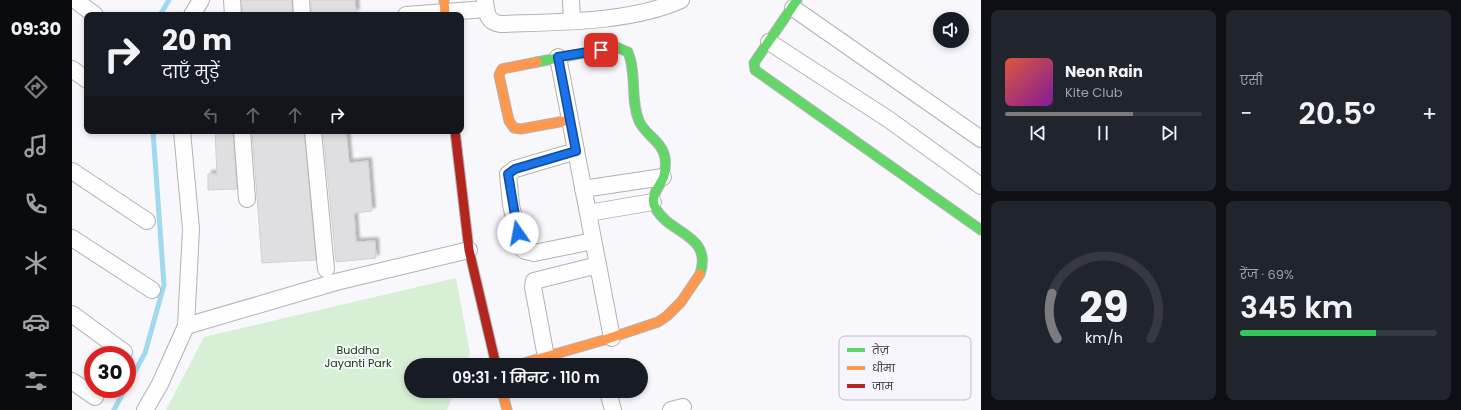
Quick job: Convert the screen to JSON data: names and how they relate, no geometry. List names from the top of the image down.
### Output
{
  "parks": ["Buddha Jayanti Park"],
  "legend": ["तेज़", "धीमा", "जाम"],
  "page": {
    "tabs": "09:30",
    "tile": [
      "एसी",
      ["रेंज · 69%", "345 km"]
    ],
    "turn": ["20 m", "दाएँ मुड़ें"],
    "song": ["Neon Rain", "Kite Club"],
    "heat": ["−", "20.5°", "+"],
    "limit": "30",
    "trip": "09:31 · 1 मिनट · 110 m",
    "gauge": ["29", "km/h"]
  }
}
